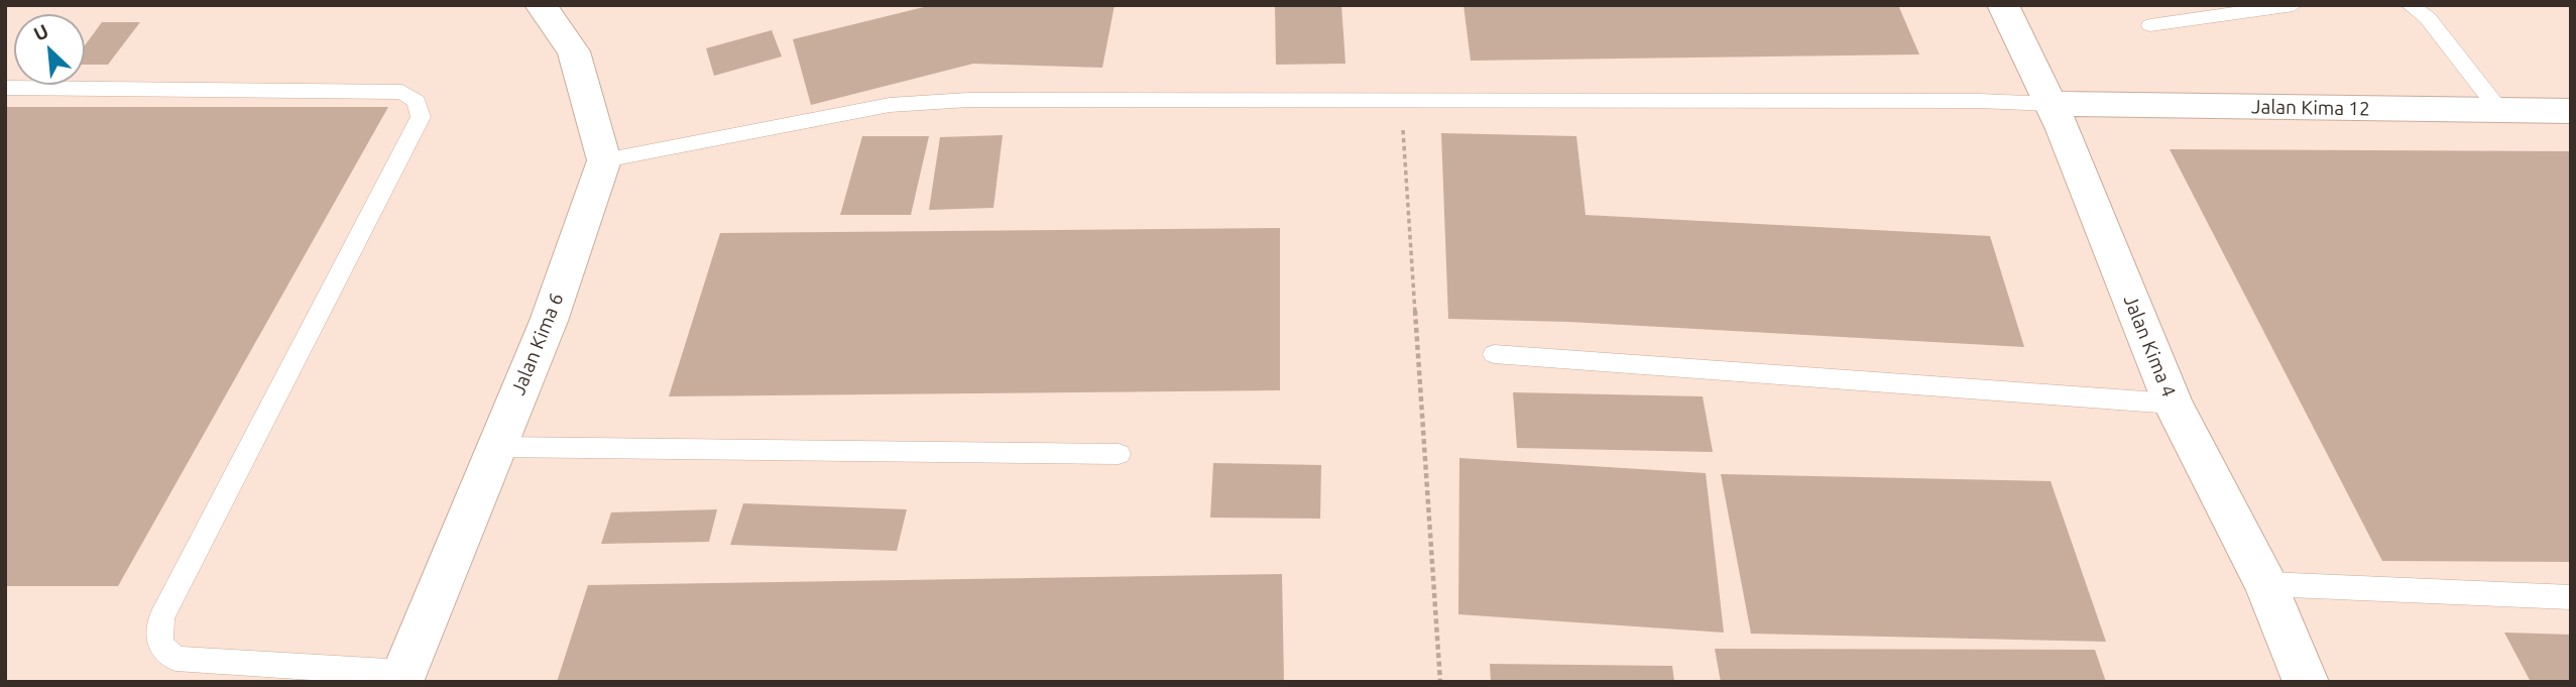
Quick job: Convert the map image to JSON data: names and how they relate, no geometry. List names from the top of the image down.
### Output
{
  "streets": {
    "street": ["Jalan Kima 12", "Jalan Kima 6", "Jalan Kima 4"]
  },
  "crossings": [
    ["Jalan Kima 12", "Jalan Kima 4"]
  ],
  "north": "top left"
}
